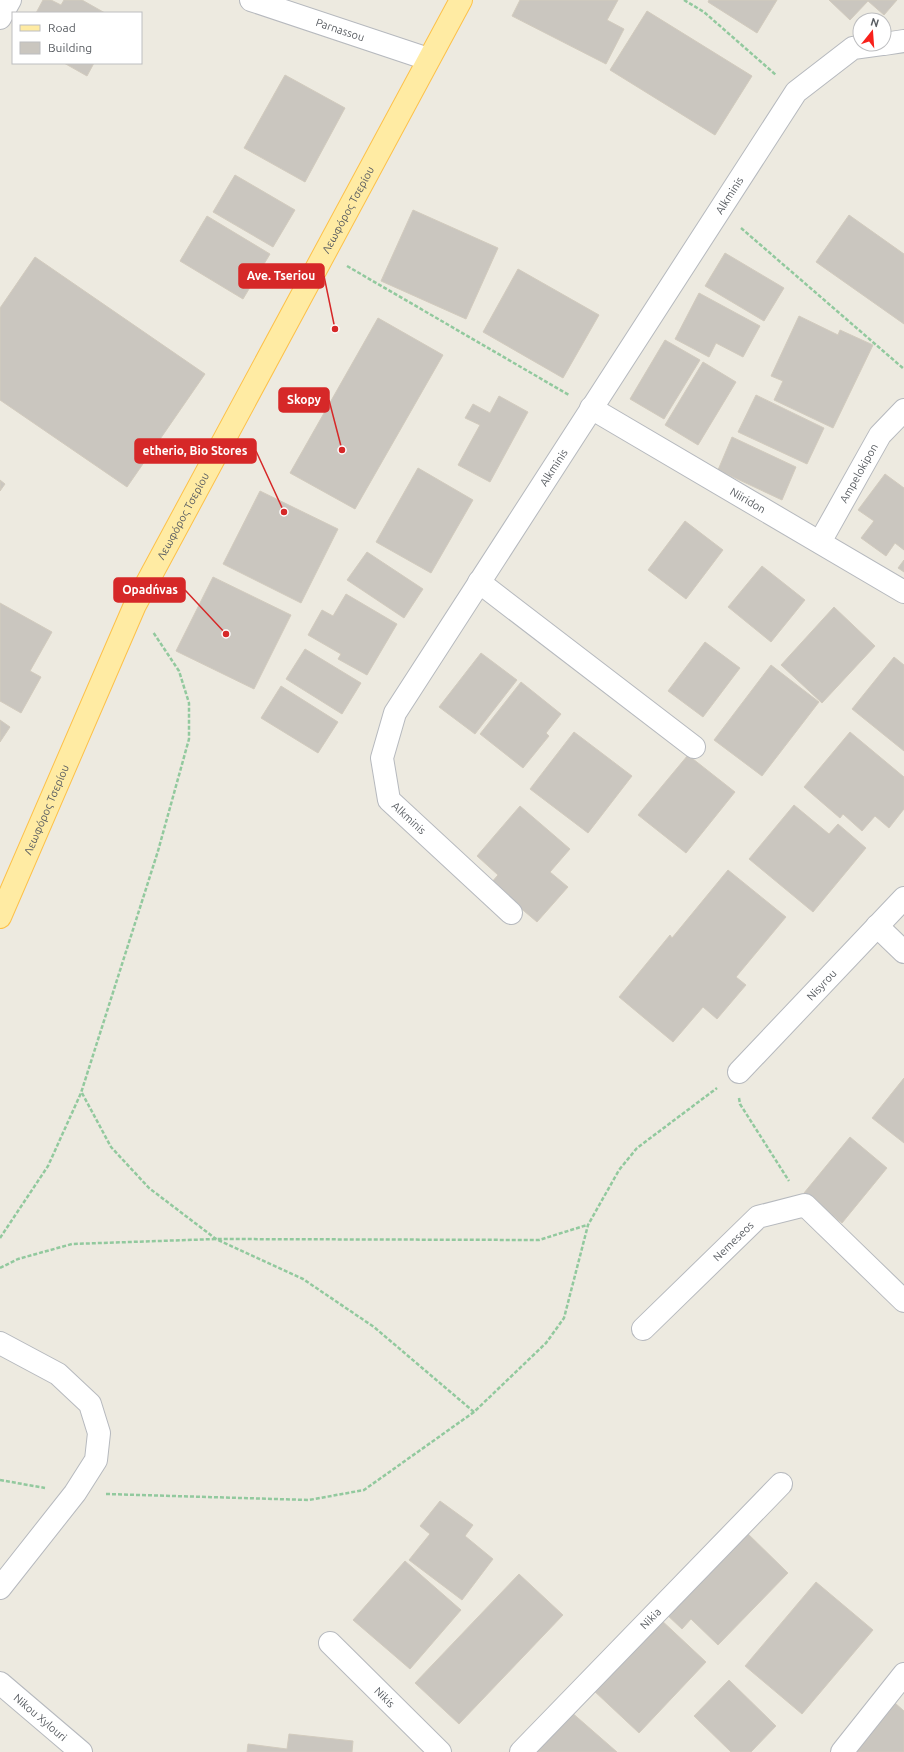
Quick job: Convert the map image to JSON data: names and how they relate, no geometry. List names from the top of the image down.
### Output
{
  "streets": {
    "main road": ["Λεωφόρος Τσερίου"],
    "street": [
      "Parnassou",
      "Alkminis",
      "Ampelokipon",
      "Niiridon",
      "Nisyrou",
      "Nemeseos",
      "Nikia",
      "Nikis",
      "Nikou Xylouri"
    ]
  },
  "crossings": [
    ["Parnassou", "Λεωφόρος Τσερίου"],
    ["Alkminis", "Niiridon"],
    ["Ampelokipon", "Niiridon"]
  ],
  "places": [
    "Ave. Tseriou",
    "Skopy",
    "etherio, Bio Stores",
    "Opadńvas"
  ],
  "legend": ["Road", "Building"],
  "north": "top"
}
